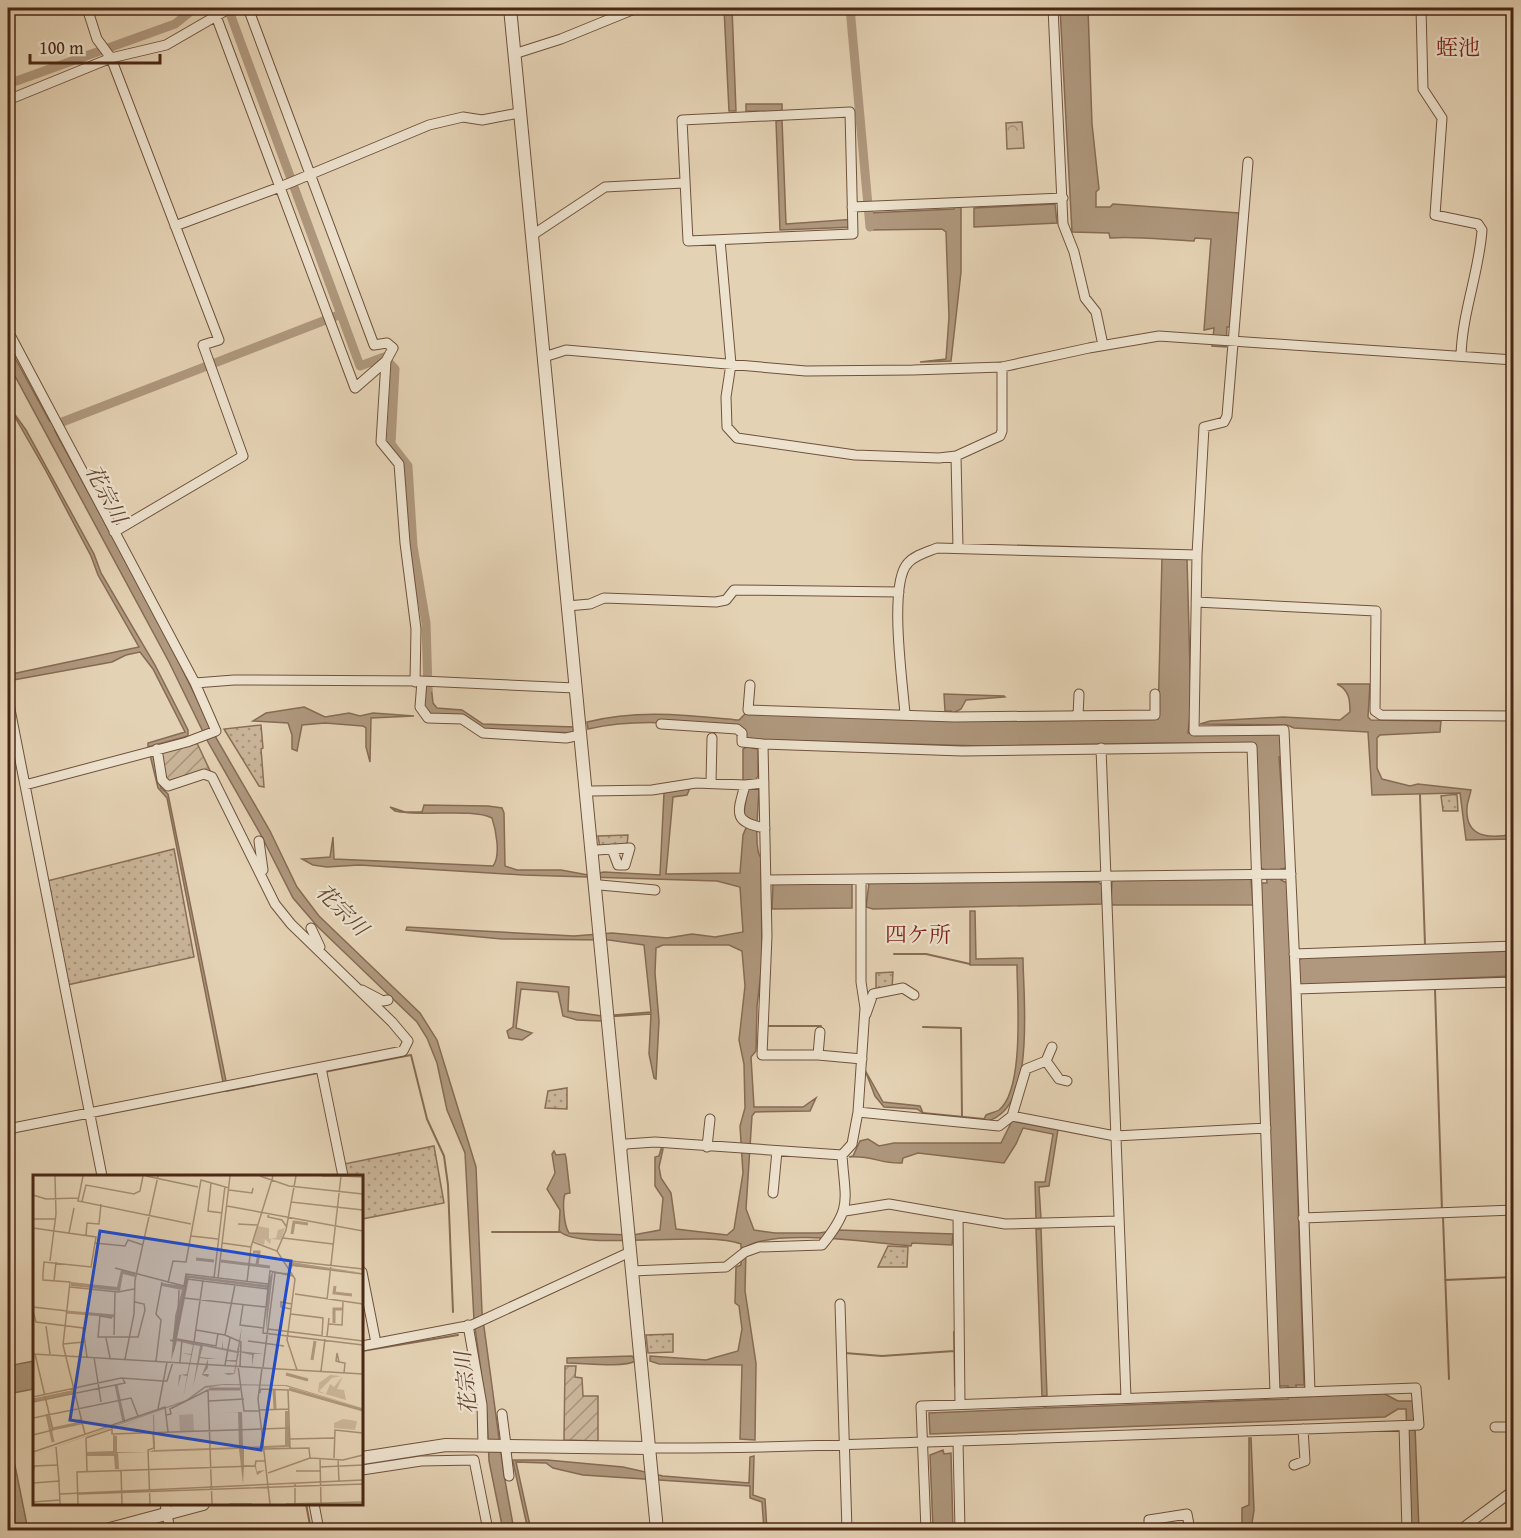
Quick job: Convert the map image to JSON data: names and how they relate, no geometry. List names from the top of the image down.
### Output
{
  "districts": ["蛭池", "四ケ所"],
  "water": ["花宗川"],
  "scale_bar": "100 m"
}
